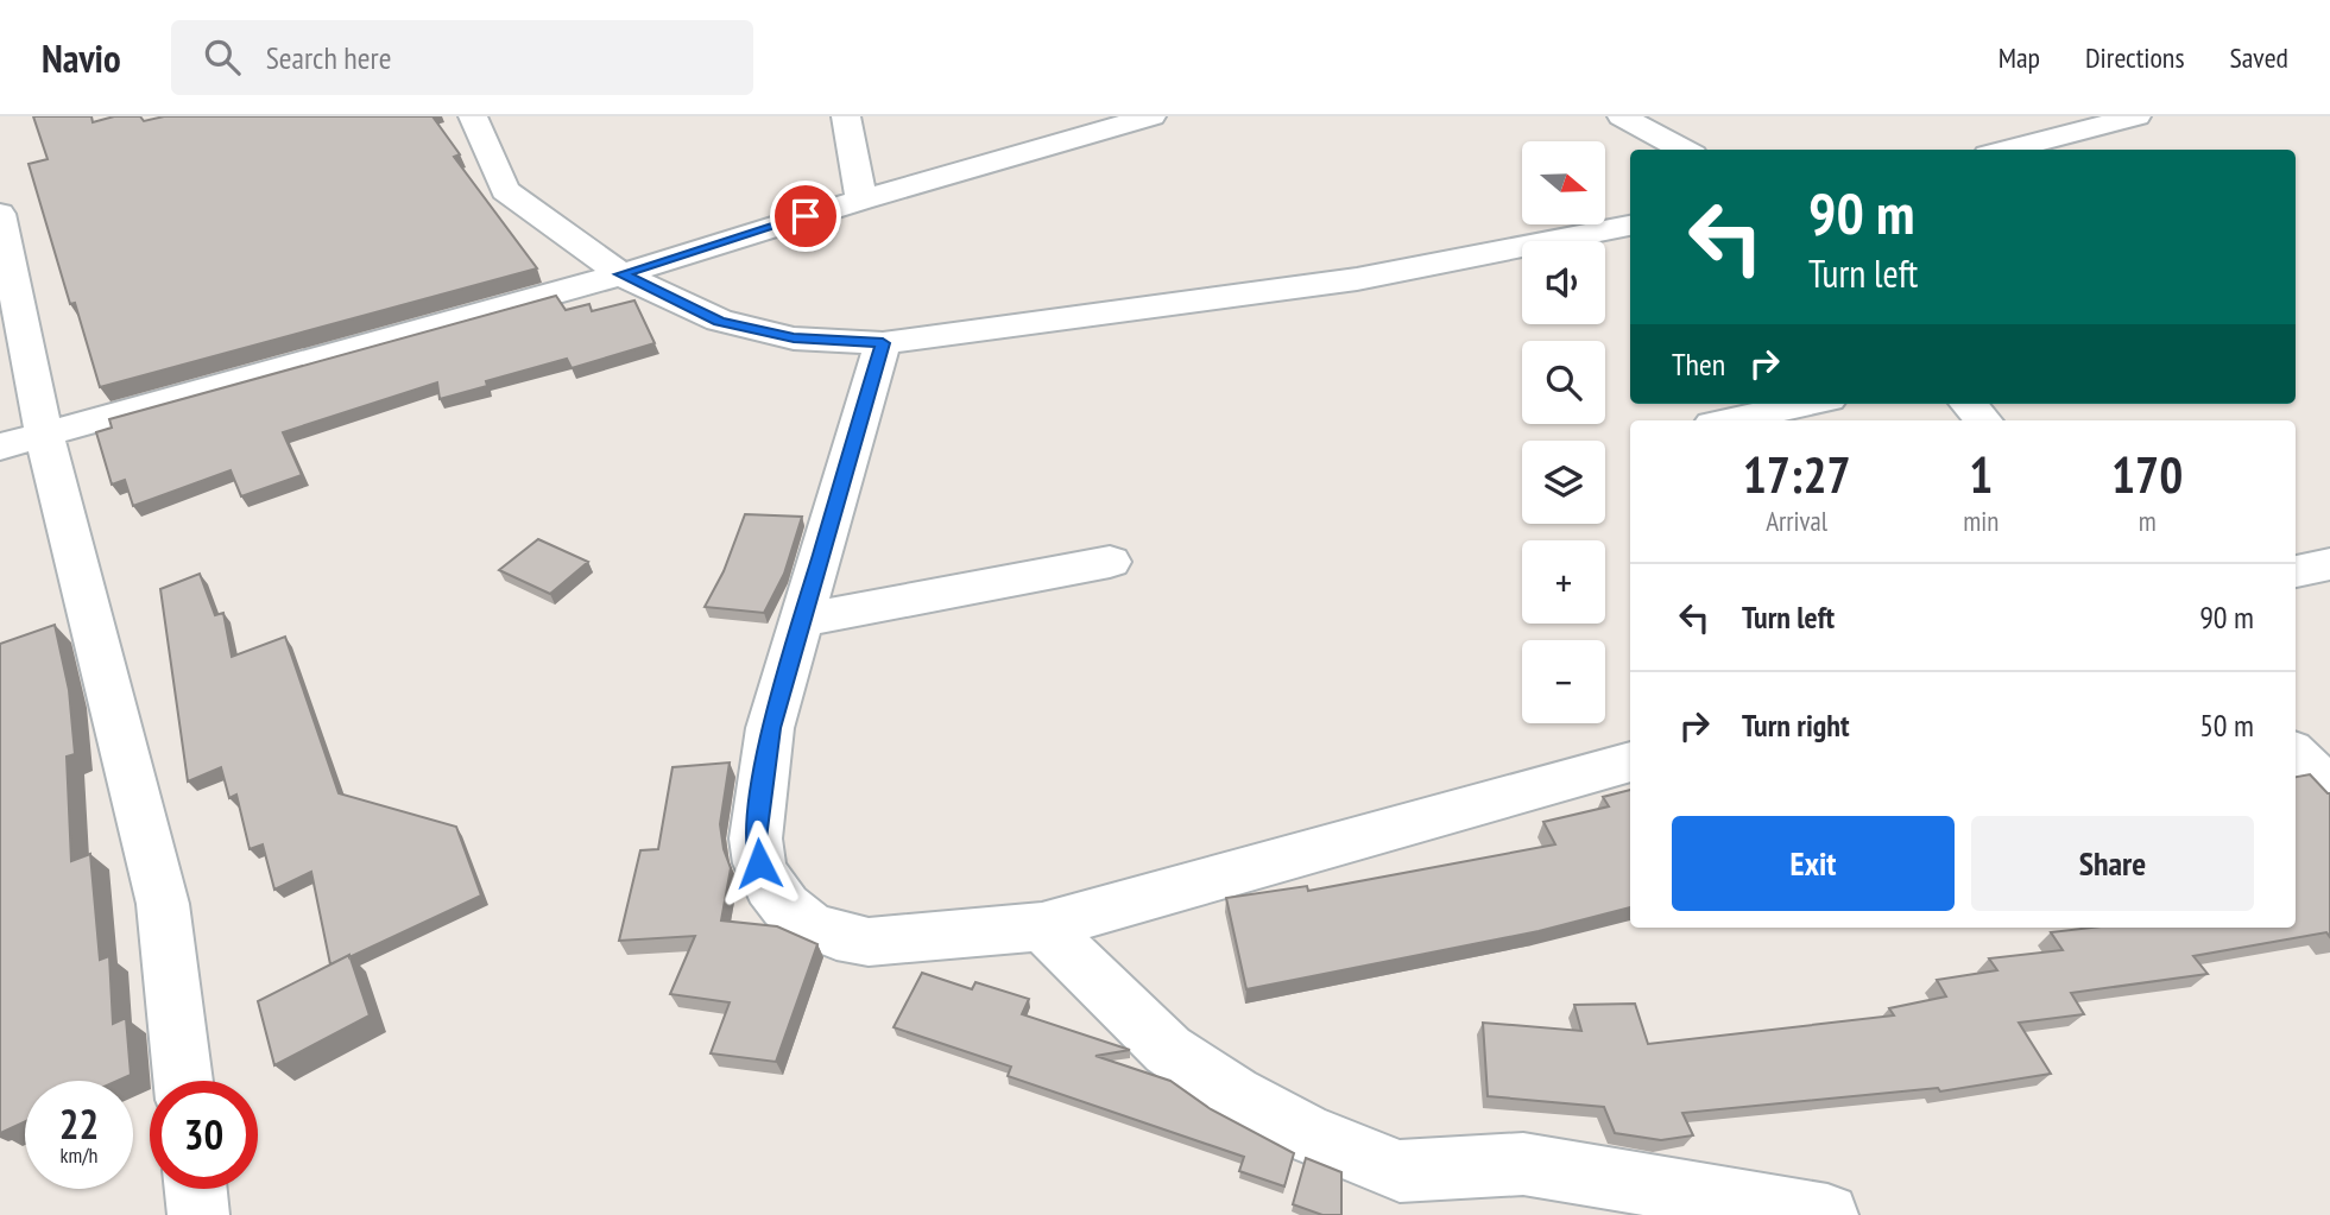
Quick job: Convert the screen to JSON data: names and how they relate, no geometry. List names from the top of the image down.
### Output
{
  "north": "right",
  "page": {
    "header": "Navio",
    "search": "Search here",
    "nav": ["Map", "Directions", "Saved"],
    "map_buttons": ["+", "−"],
    "turn": ["90 m", "Turn left"],
    "then": "Then",
    "eta": [
      "17:27",
      "Arrival",
      "1",
      "min",
      "170",
      "m"
    ],
    "list": [
      {
        "name": "Turn left",
        "value": "90 m"
      },
      {
        "name": "Turn right",
        "value": "50 m"
      }
    ],
    "buttons": ["Exit", "Share"],
    "speed": "22 km/h",
    "limit": "30"
  }
}
